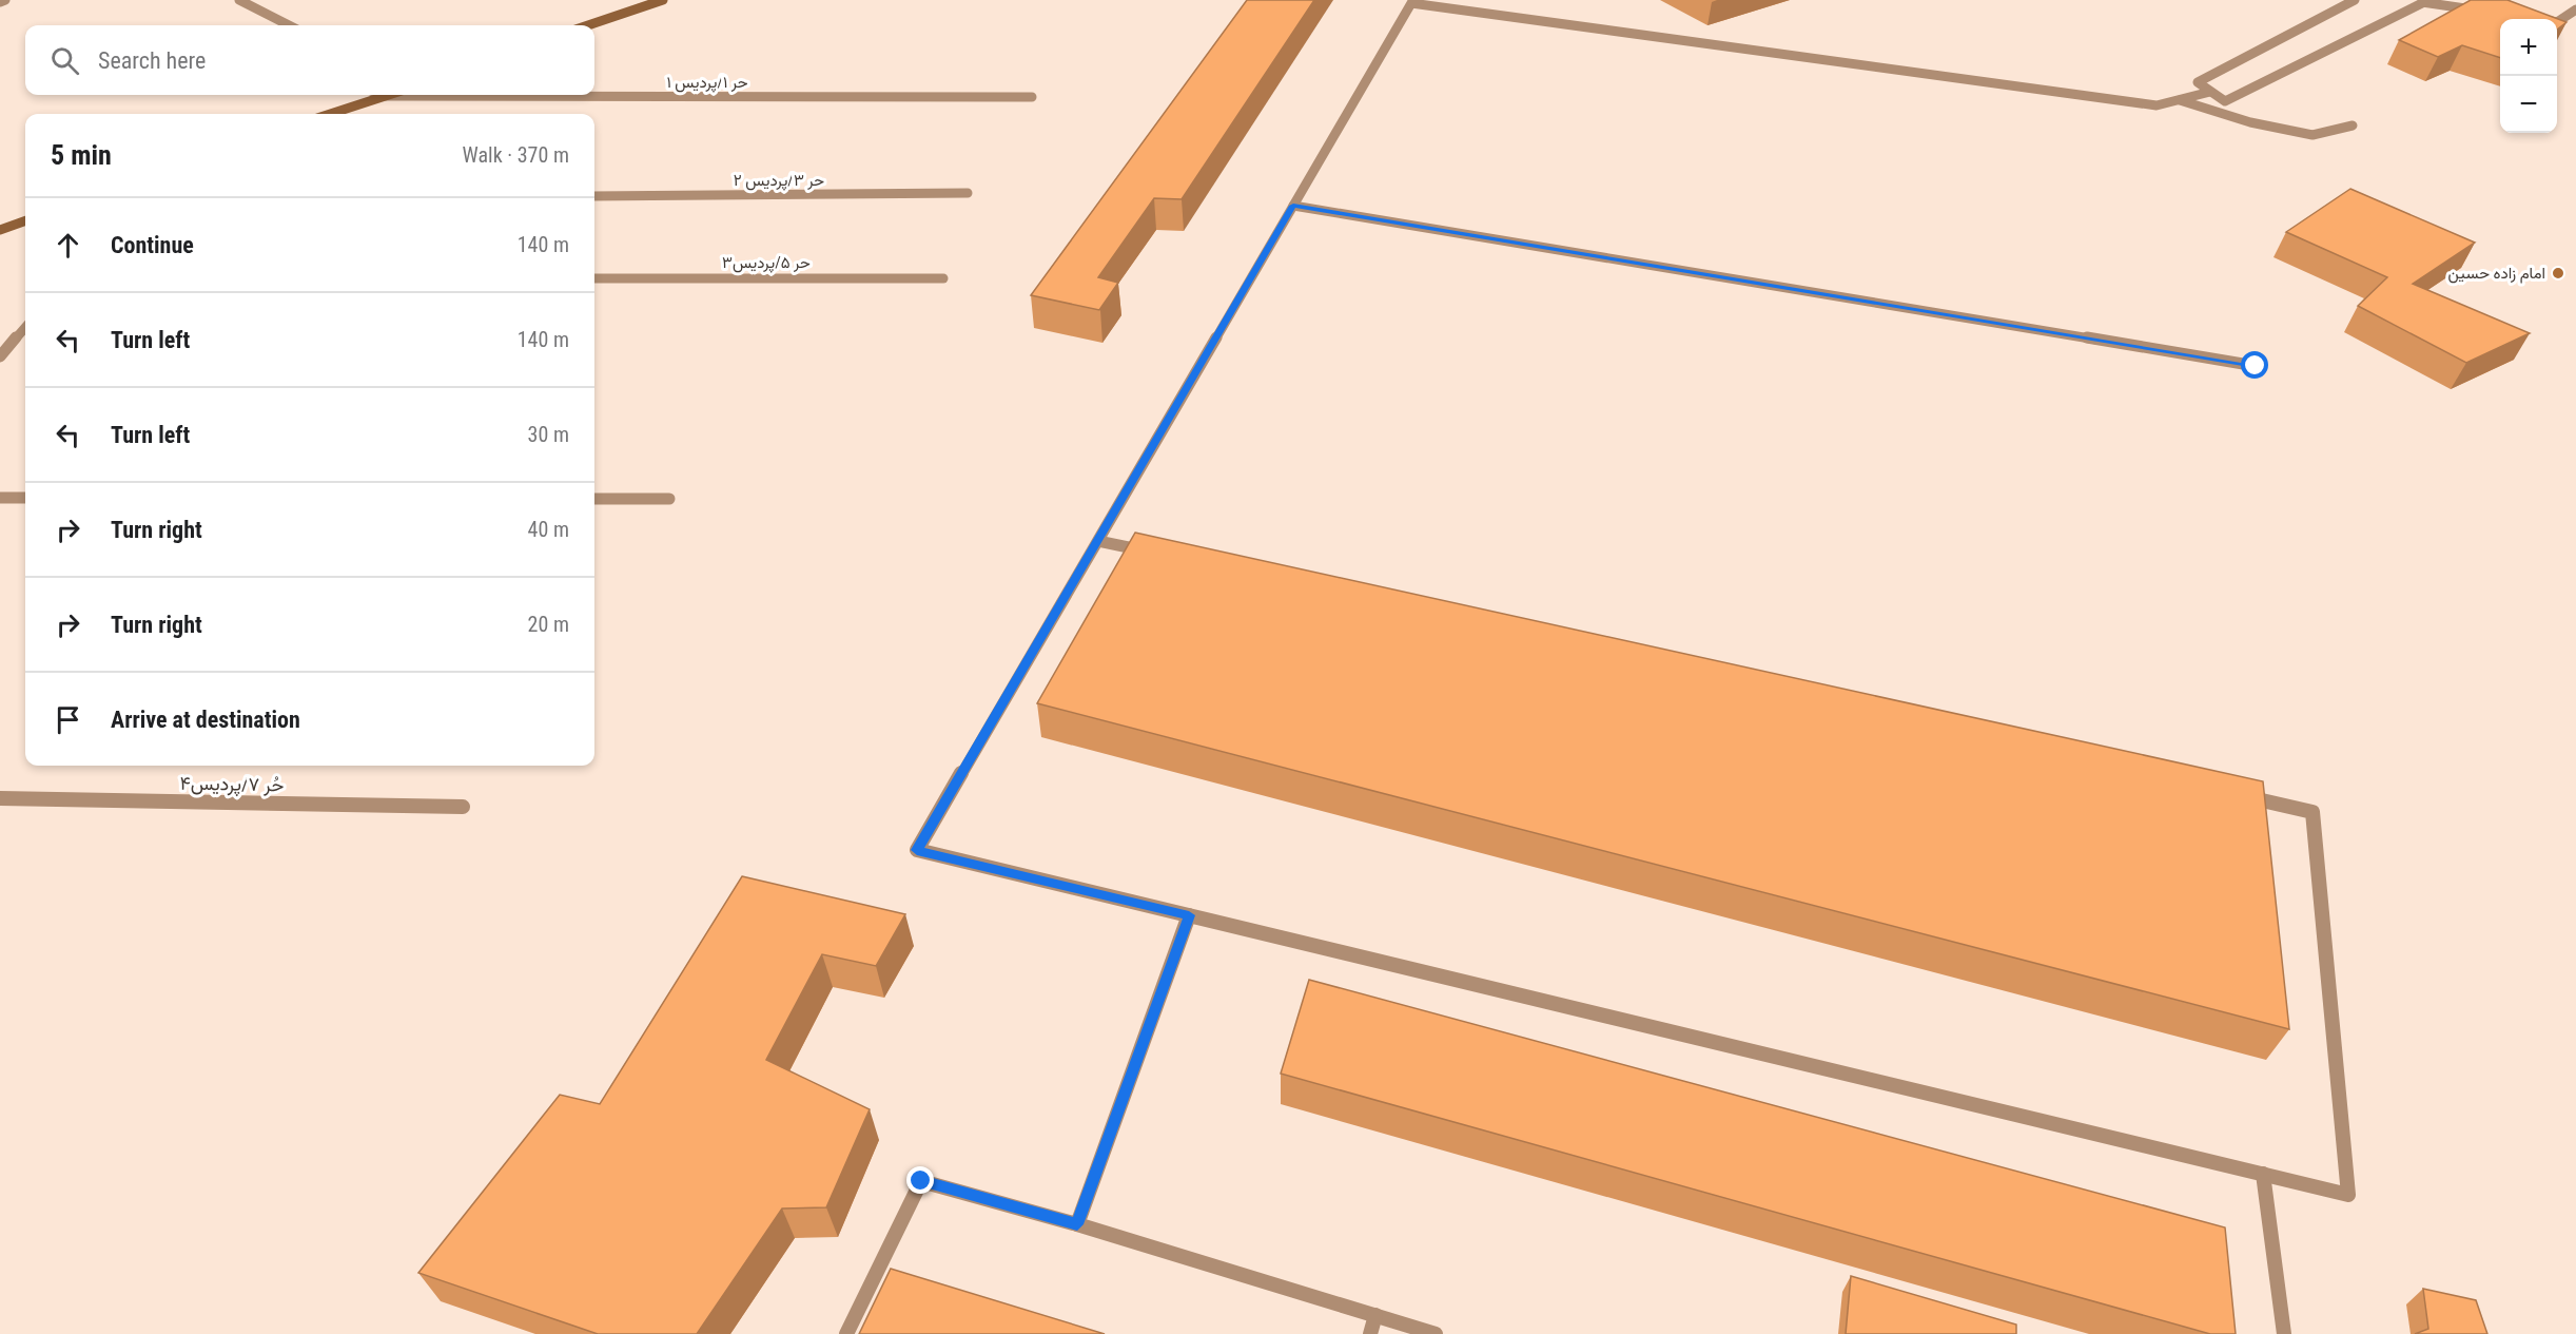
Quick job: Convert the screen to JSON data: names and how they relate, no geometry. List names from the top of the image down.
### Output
{
  "streets": {
    "street": [
      "حر ۱/پردیس ۱",
      "حر ۳/پردیس ۲",
      "حر ۵/پردیس۳",
      "حُر ۷/پردیس۴"
    ]
  },
  "places": ["امام زاده حسین"],
  "page": {
    "map_buttons": ["+", "−"],
    "search": "Search here",
    "heading": ["5 min", "Walk · 370 m"],
    "list": [
      ["Continue", "140 m"],
      ["Turn left", "140 m"],
      ["Turn left", "30 m"],
      ["Turn right", "40 m"],
      ["Turn right", "20 m"],
      "Arrive at destination"
    ]
  }
}
